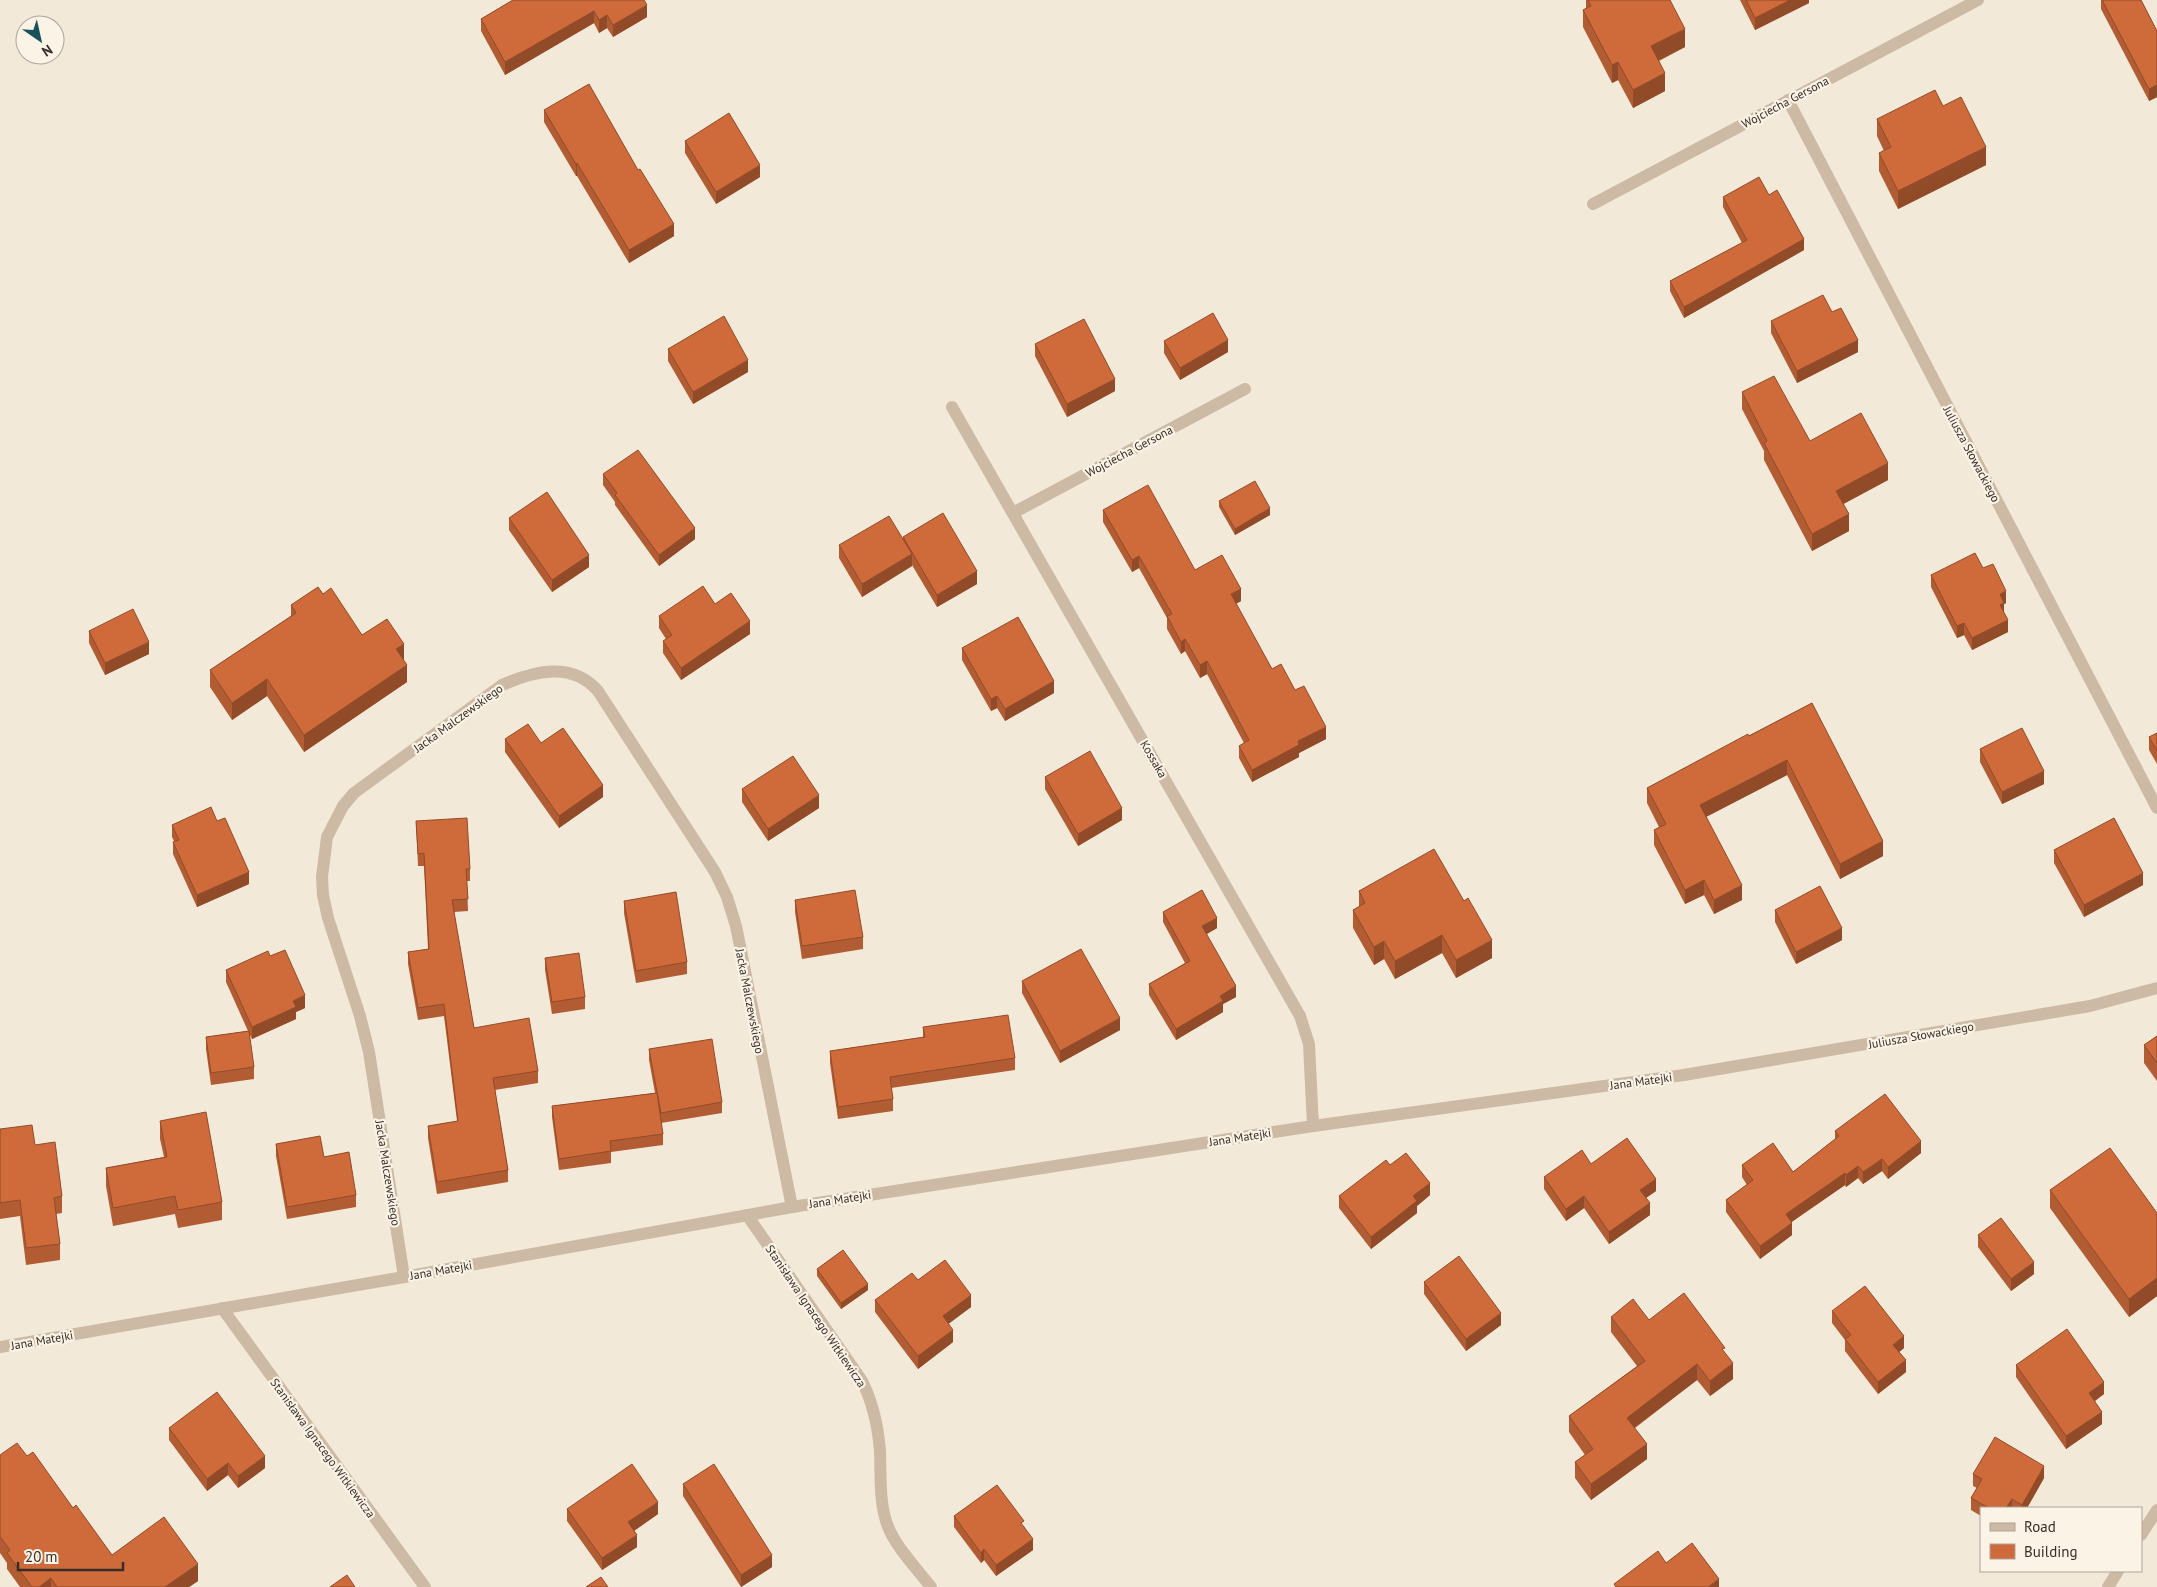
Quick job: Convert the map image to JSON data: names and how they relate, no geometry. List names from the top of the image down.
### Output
{
  "streets": {
    "street": [
      "Wojciecha Gersona",
      "Juliusza Słowackiego",
      "Jacka Malczewskiego",
      "Kossaka",
      "Jana Matejki",
      "Stanisława Ignacego Witkiewicza"
    ]
  },
  "crossings": [
    ["Wojciecha Gersona", "Juliusza Słowackiego"],
    ["Wojciecha Gersona", "Kossaka"],
    ["Juliusza Słowackiego", "Jana Matejki"],
    ["Jacka Malczewskiego", "Jana Matejki"],
    ["Kossaka", "Jana Matejki"],
    ["Jana Matejki", "Stanisława Ignacego Witkiewicza"]
  ],
  "legend": ["Road", "Building"],
  "scale_bar": "20 m",
  "north": "bottom right"
}
